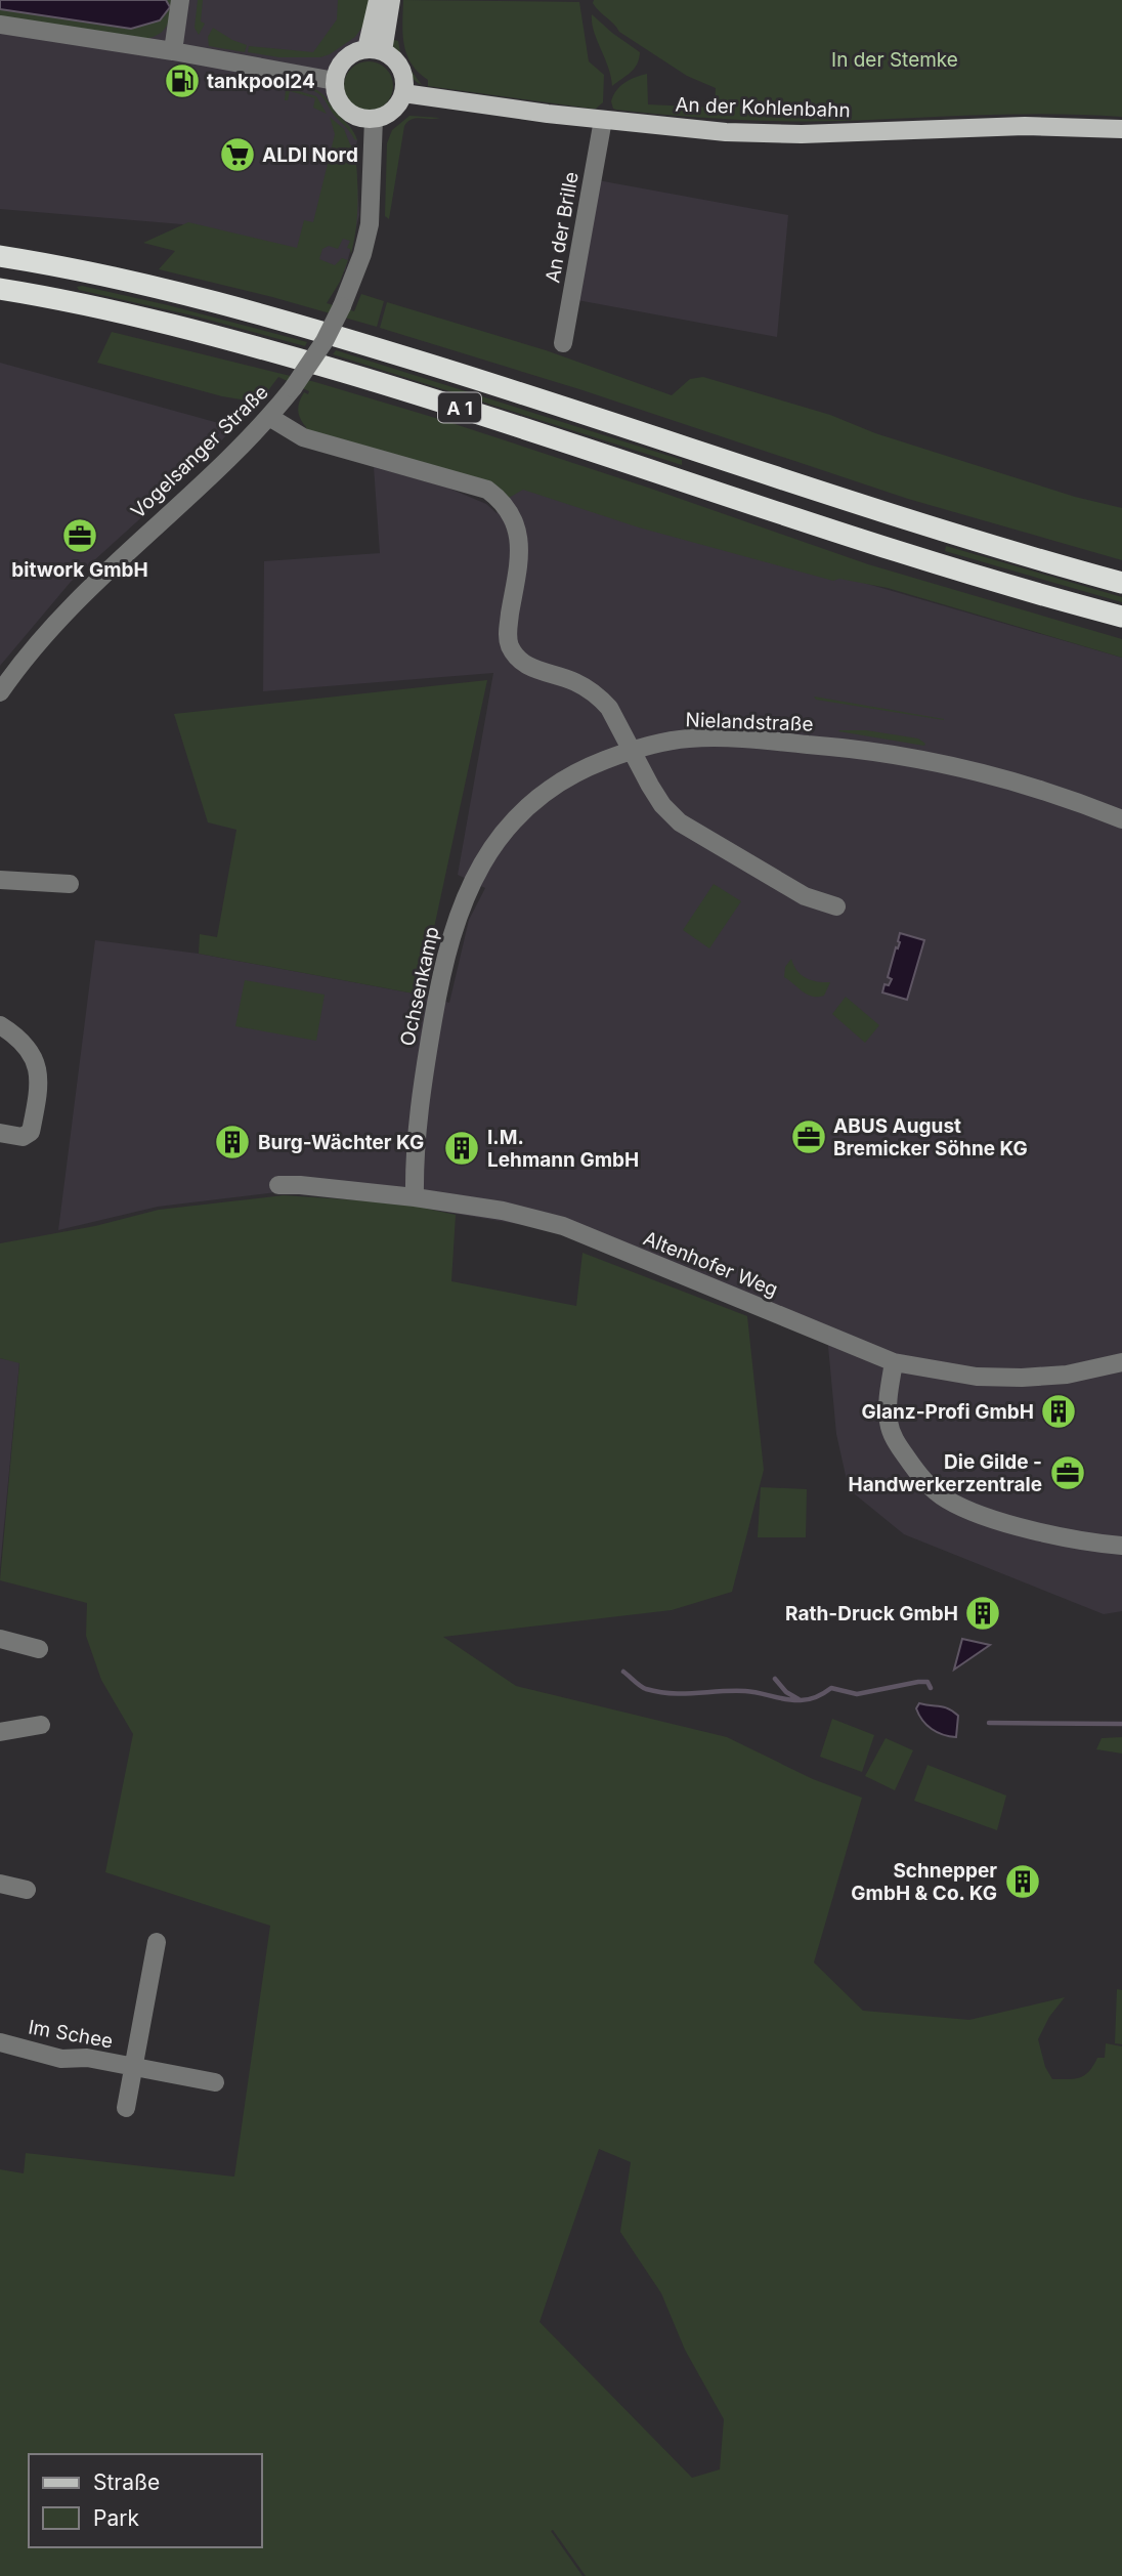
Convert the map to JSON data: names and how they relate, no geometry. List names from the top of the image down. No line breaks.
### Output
{"streets":{"highway":["A 1"],"main road":["An der Kohlenbahn"],"street":["An der Brille","Vogelsanger Straße","Nielandstraße","Ochsenkamp","Altenhofer Weg","Im Schee"]},"crossings":[["An der Kohlenbahn","An der Brille"],["An der Kohlenbahn","Vogelsanger Straße"],["Nielandstraße","Ochsenkamp"],["Ochsenkamp","Altenhofer Weg"]],"parks":["In der Stemke"],"places":{"fuel station":["tankpool24"],"supermarket":["ALDI Nord"],"office":["bitwork GmbH","ABUS August Bremicker Söhne KG","Die Gilde - Handwerkerzentrale"],"building":["Burg-Wächter KG","I.M. Lehmann GmbH","Glanz-Profi GmbH","Rath-Druck GmbH","Schnepper GmbH & Co. KG"]},"legend":["Straße","Park"]}
